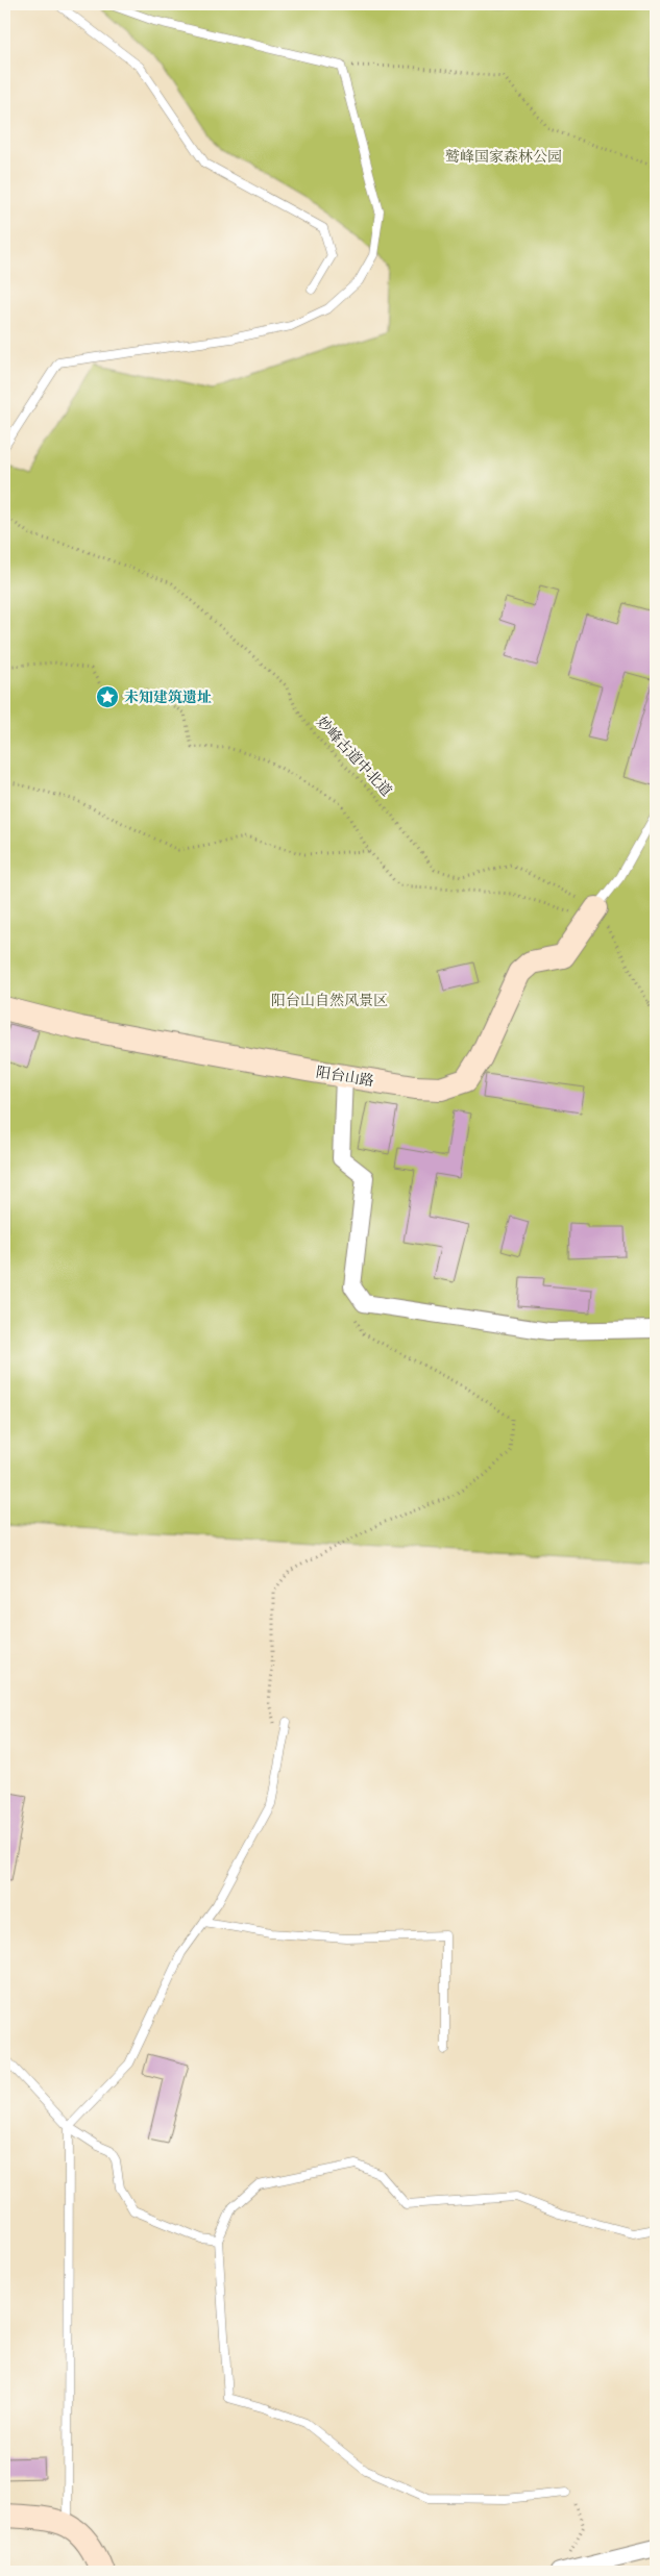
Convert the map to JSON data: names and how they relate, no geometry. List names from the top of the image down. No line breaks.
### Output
{"streets":{"street":["阳台山路"],"path":["妙峰古道中北道"]},"crossings":[["妙峰古道中北道","阳台山路"]],"parks":["鹫峰国家森林公园","阳台山自然风景区"],"places":{"place":["未知建筑遗址"]}}
